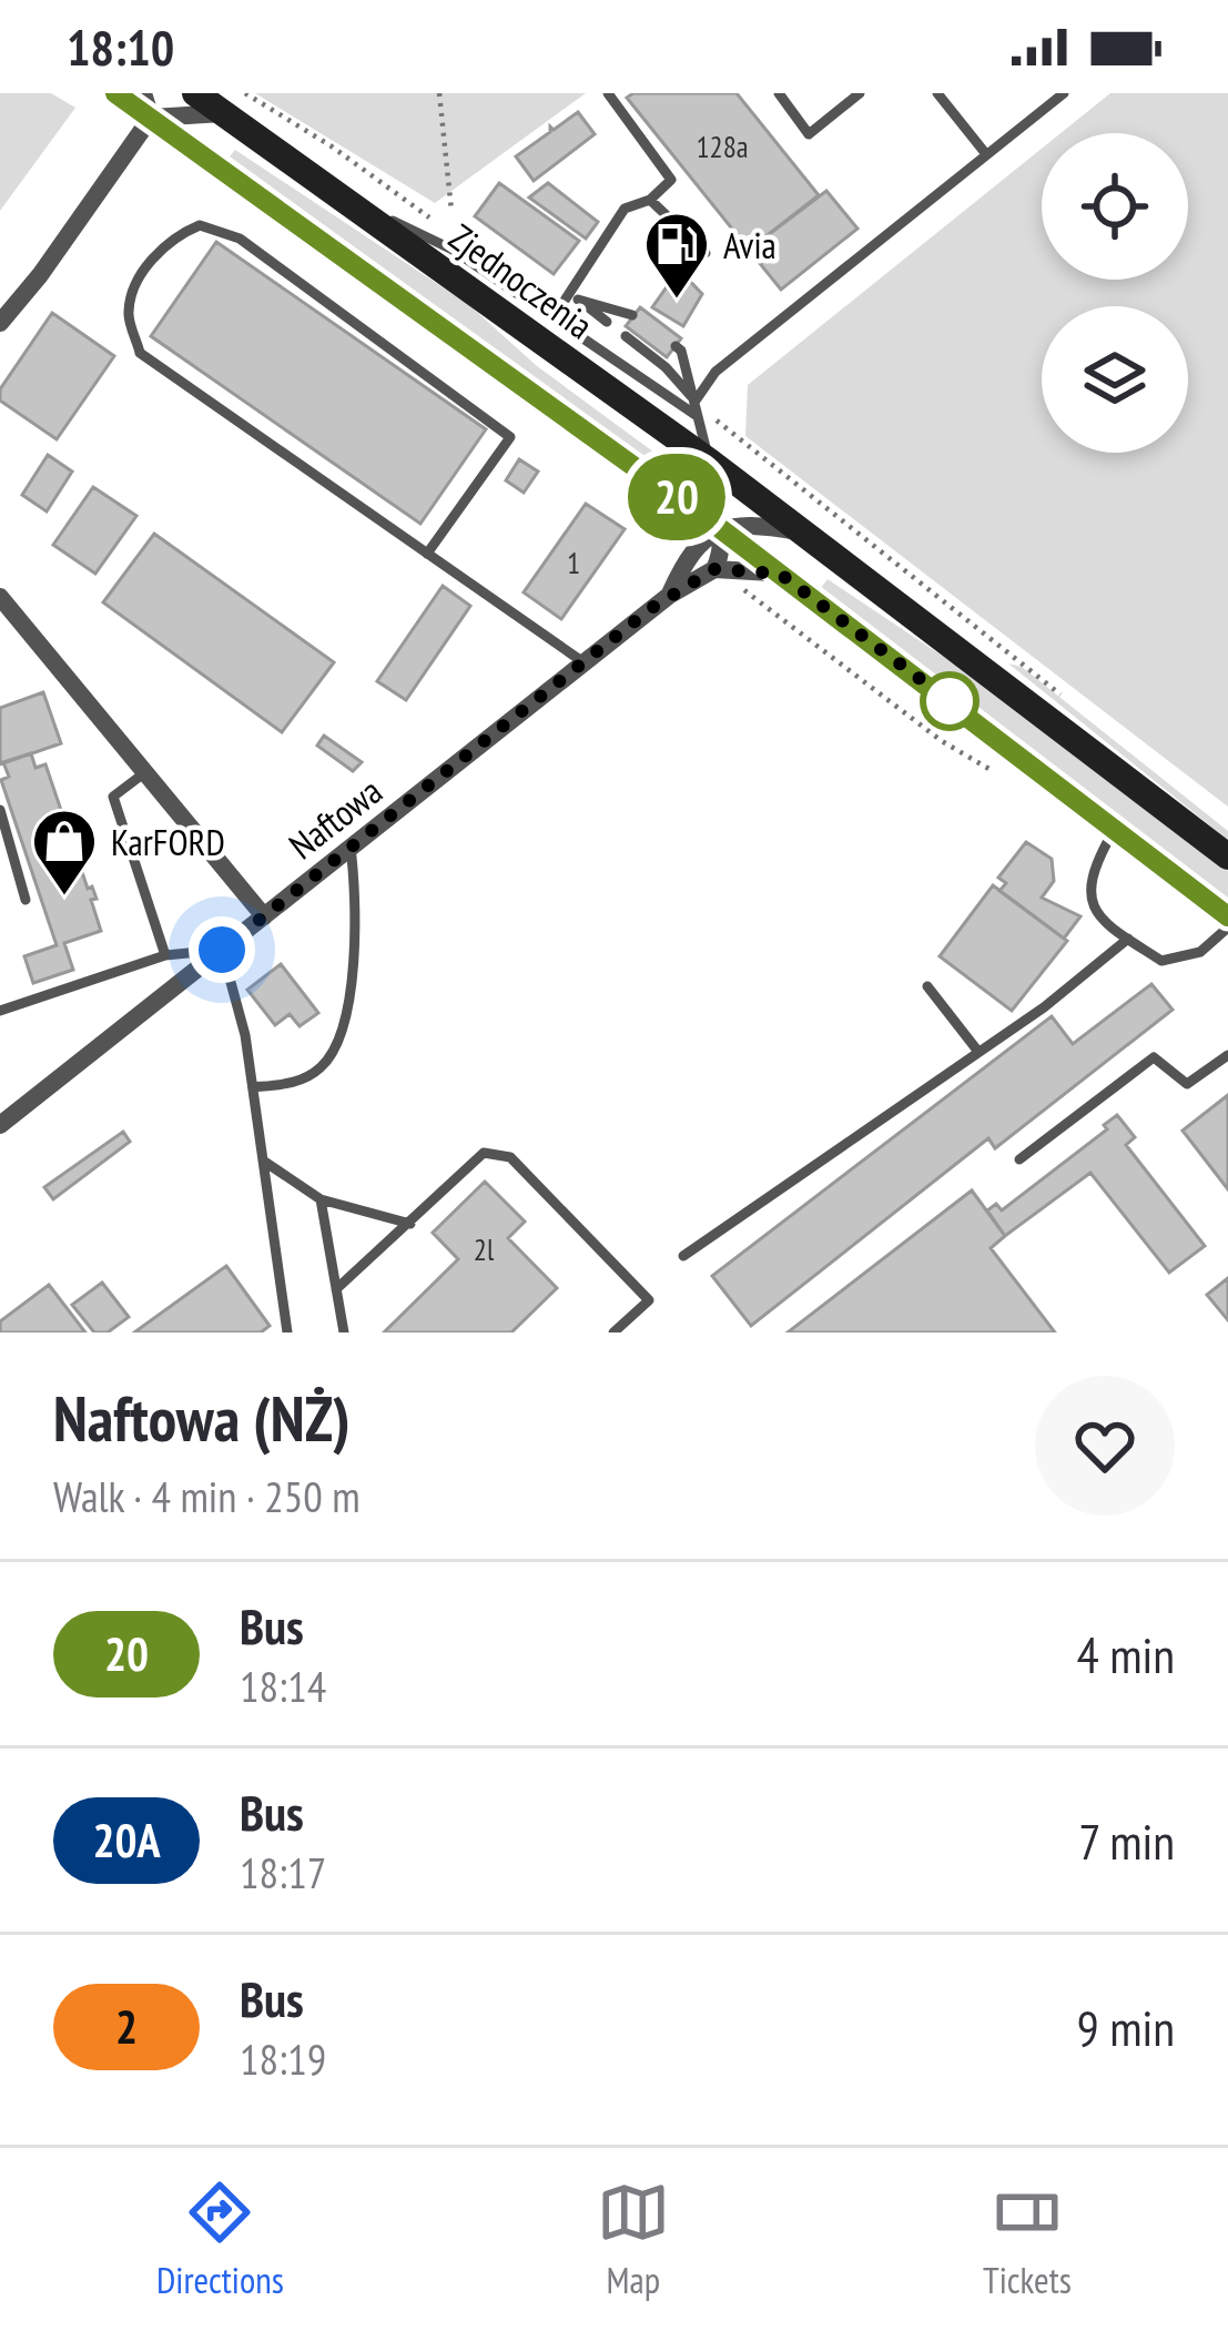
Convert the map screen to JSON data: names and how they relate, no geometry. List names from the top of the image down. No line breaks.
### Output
{"streets":{"main road":["Zjednoczenia"],"street":["Naftowa"]},"places":{"fuel station":["Avia"],"shop":["KarFORD"]},"lines":["bus line 20"],"house_numbers":["128a","1","2l"],"page":{"status":"18:10","on_map":"20","heading":["Naftowa (NŻ)","Walk · 4 min · 250 m"],"list":[{"mark":"20","name":"Bus","note":"18:14","value":"4 min"},{"mark":"20A","name":"Bus","note":"18:17","value":"7 min"},{"mark":"2","name":"Bus","note":"18:19","value":"9 min"}],"tabs":["Directions","Map","Tickets"]}}
